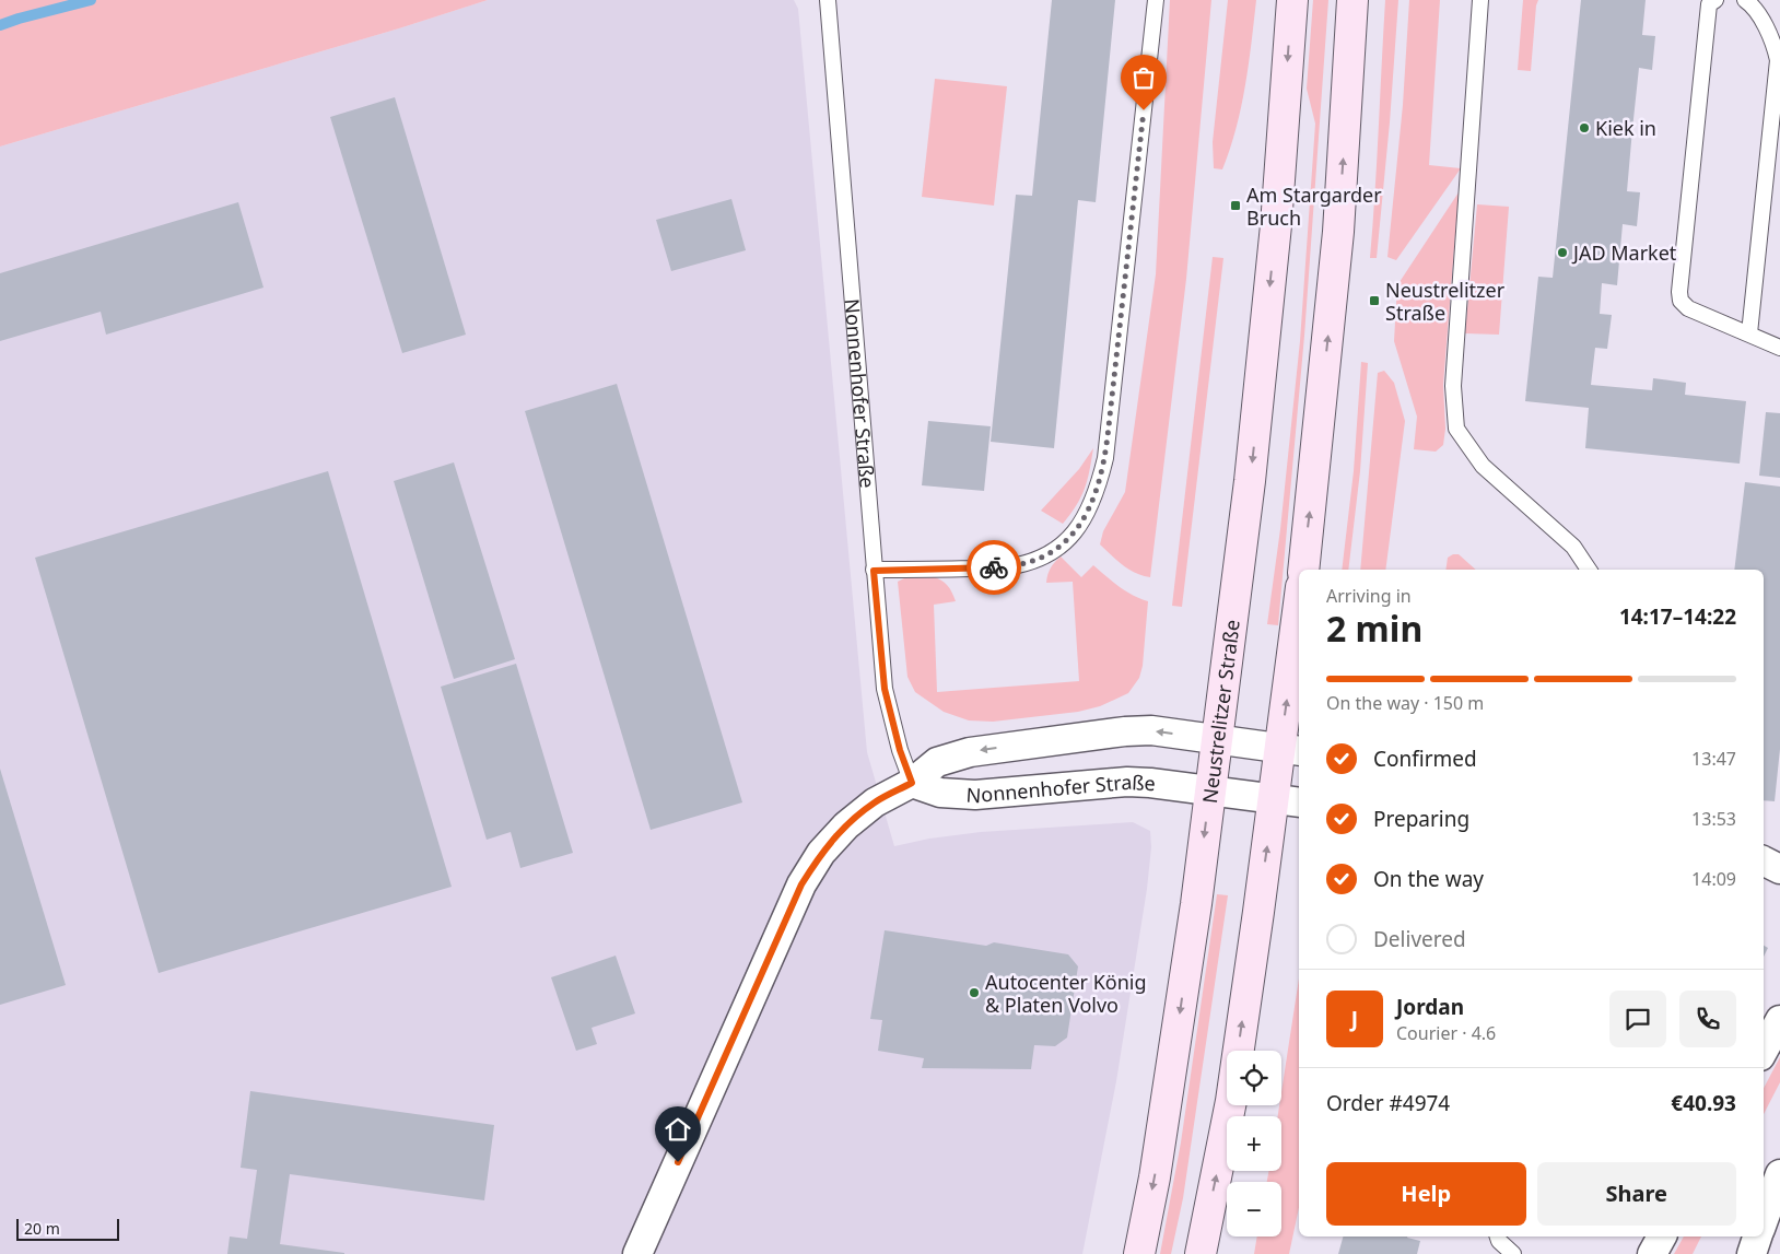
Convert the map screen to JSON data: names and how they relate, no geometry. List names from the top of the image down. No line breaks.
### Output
{"streets":{"main road":["Neustrelitzer Straße"],"street":["Nonnenhofer Straße"]},"crossings":[["Nonnenhofer Straße","Neustrelitzer Straße"]],"places":{"other":["Kiek in","JAD Market","Autocenter König & Platen Volvo"],"transit":["Am Stargarder Bruch","Neustrelitzer Straße"]},"scale_bar":"20 m","page":{"heading":["2 min","Arriving in","14:17–14:22"],"panel":["Jordan","Courier · 4.6","Order #4974","€40.93"],"bar":"On the way · 150 m","list":[["Confirmed","13:47"],["Preparing","13:53"],["On the way","14:09"],"Delivered"],"round":"J","map_buttons":["+","−"],"buttons":["Help","Share"],"scale":"20 m"}}
